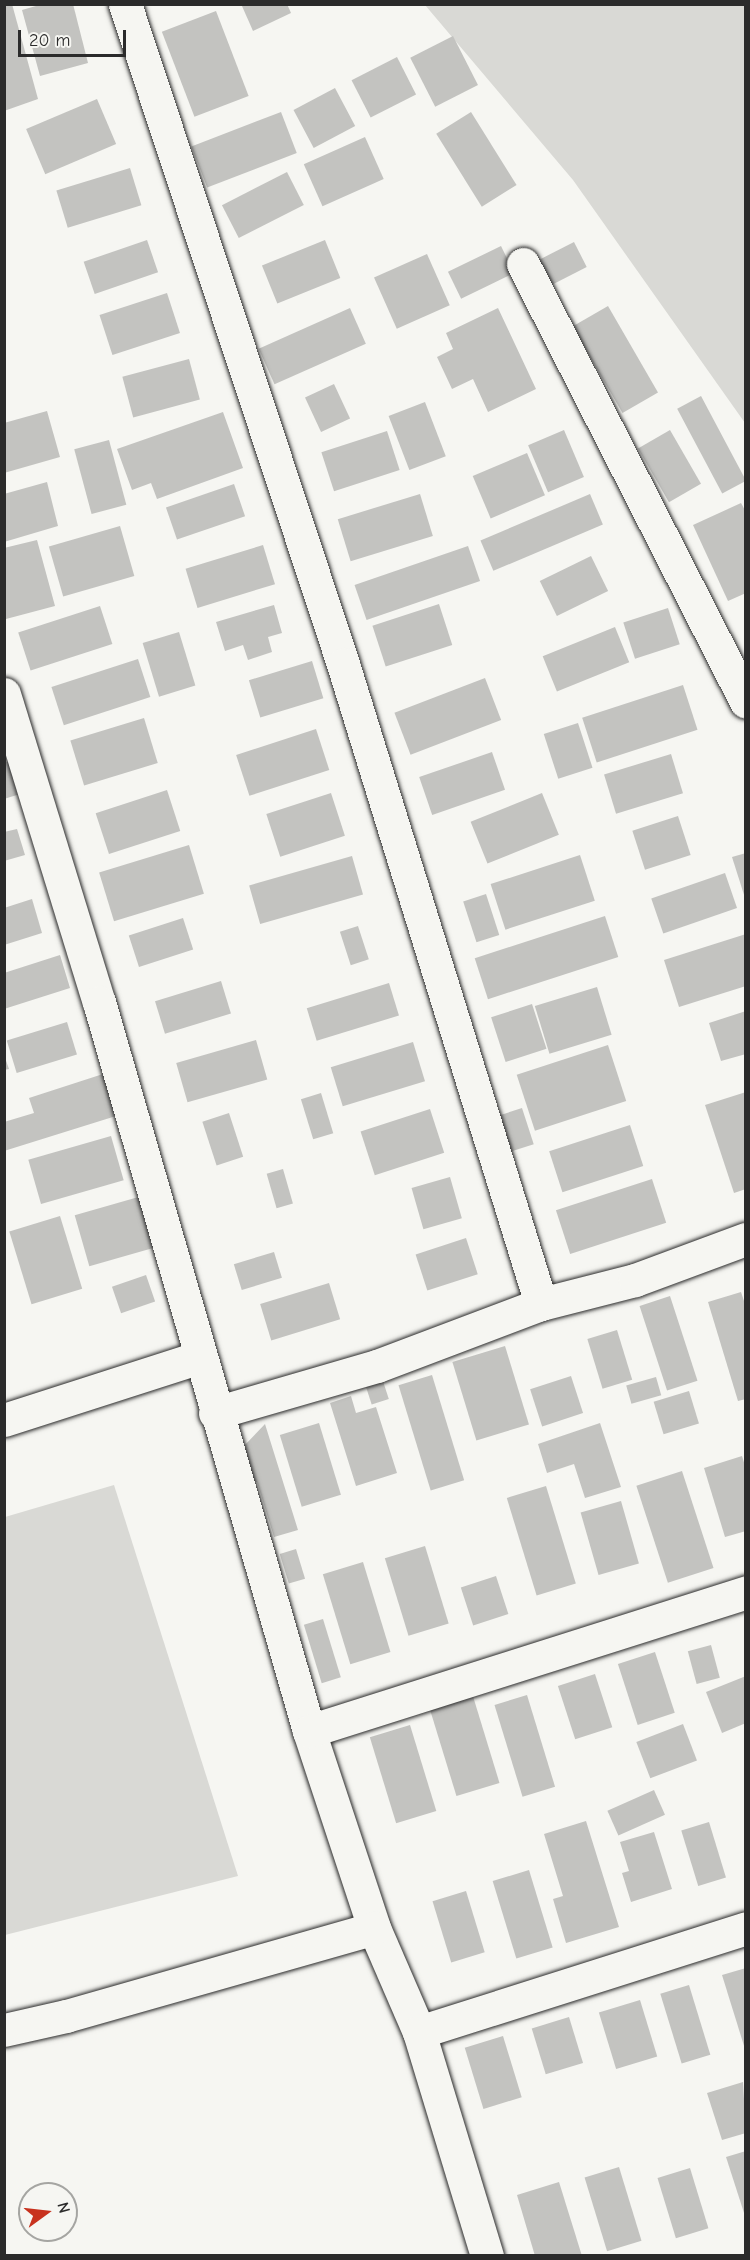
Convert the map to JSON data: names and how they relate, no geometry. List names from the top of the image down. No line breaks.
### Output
{"scale_bar":"20 m","north":"right"}
